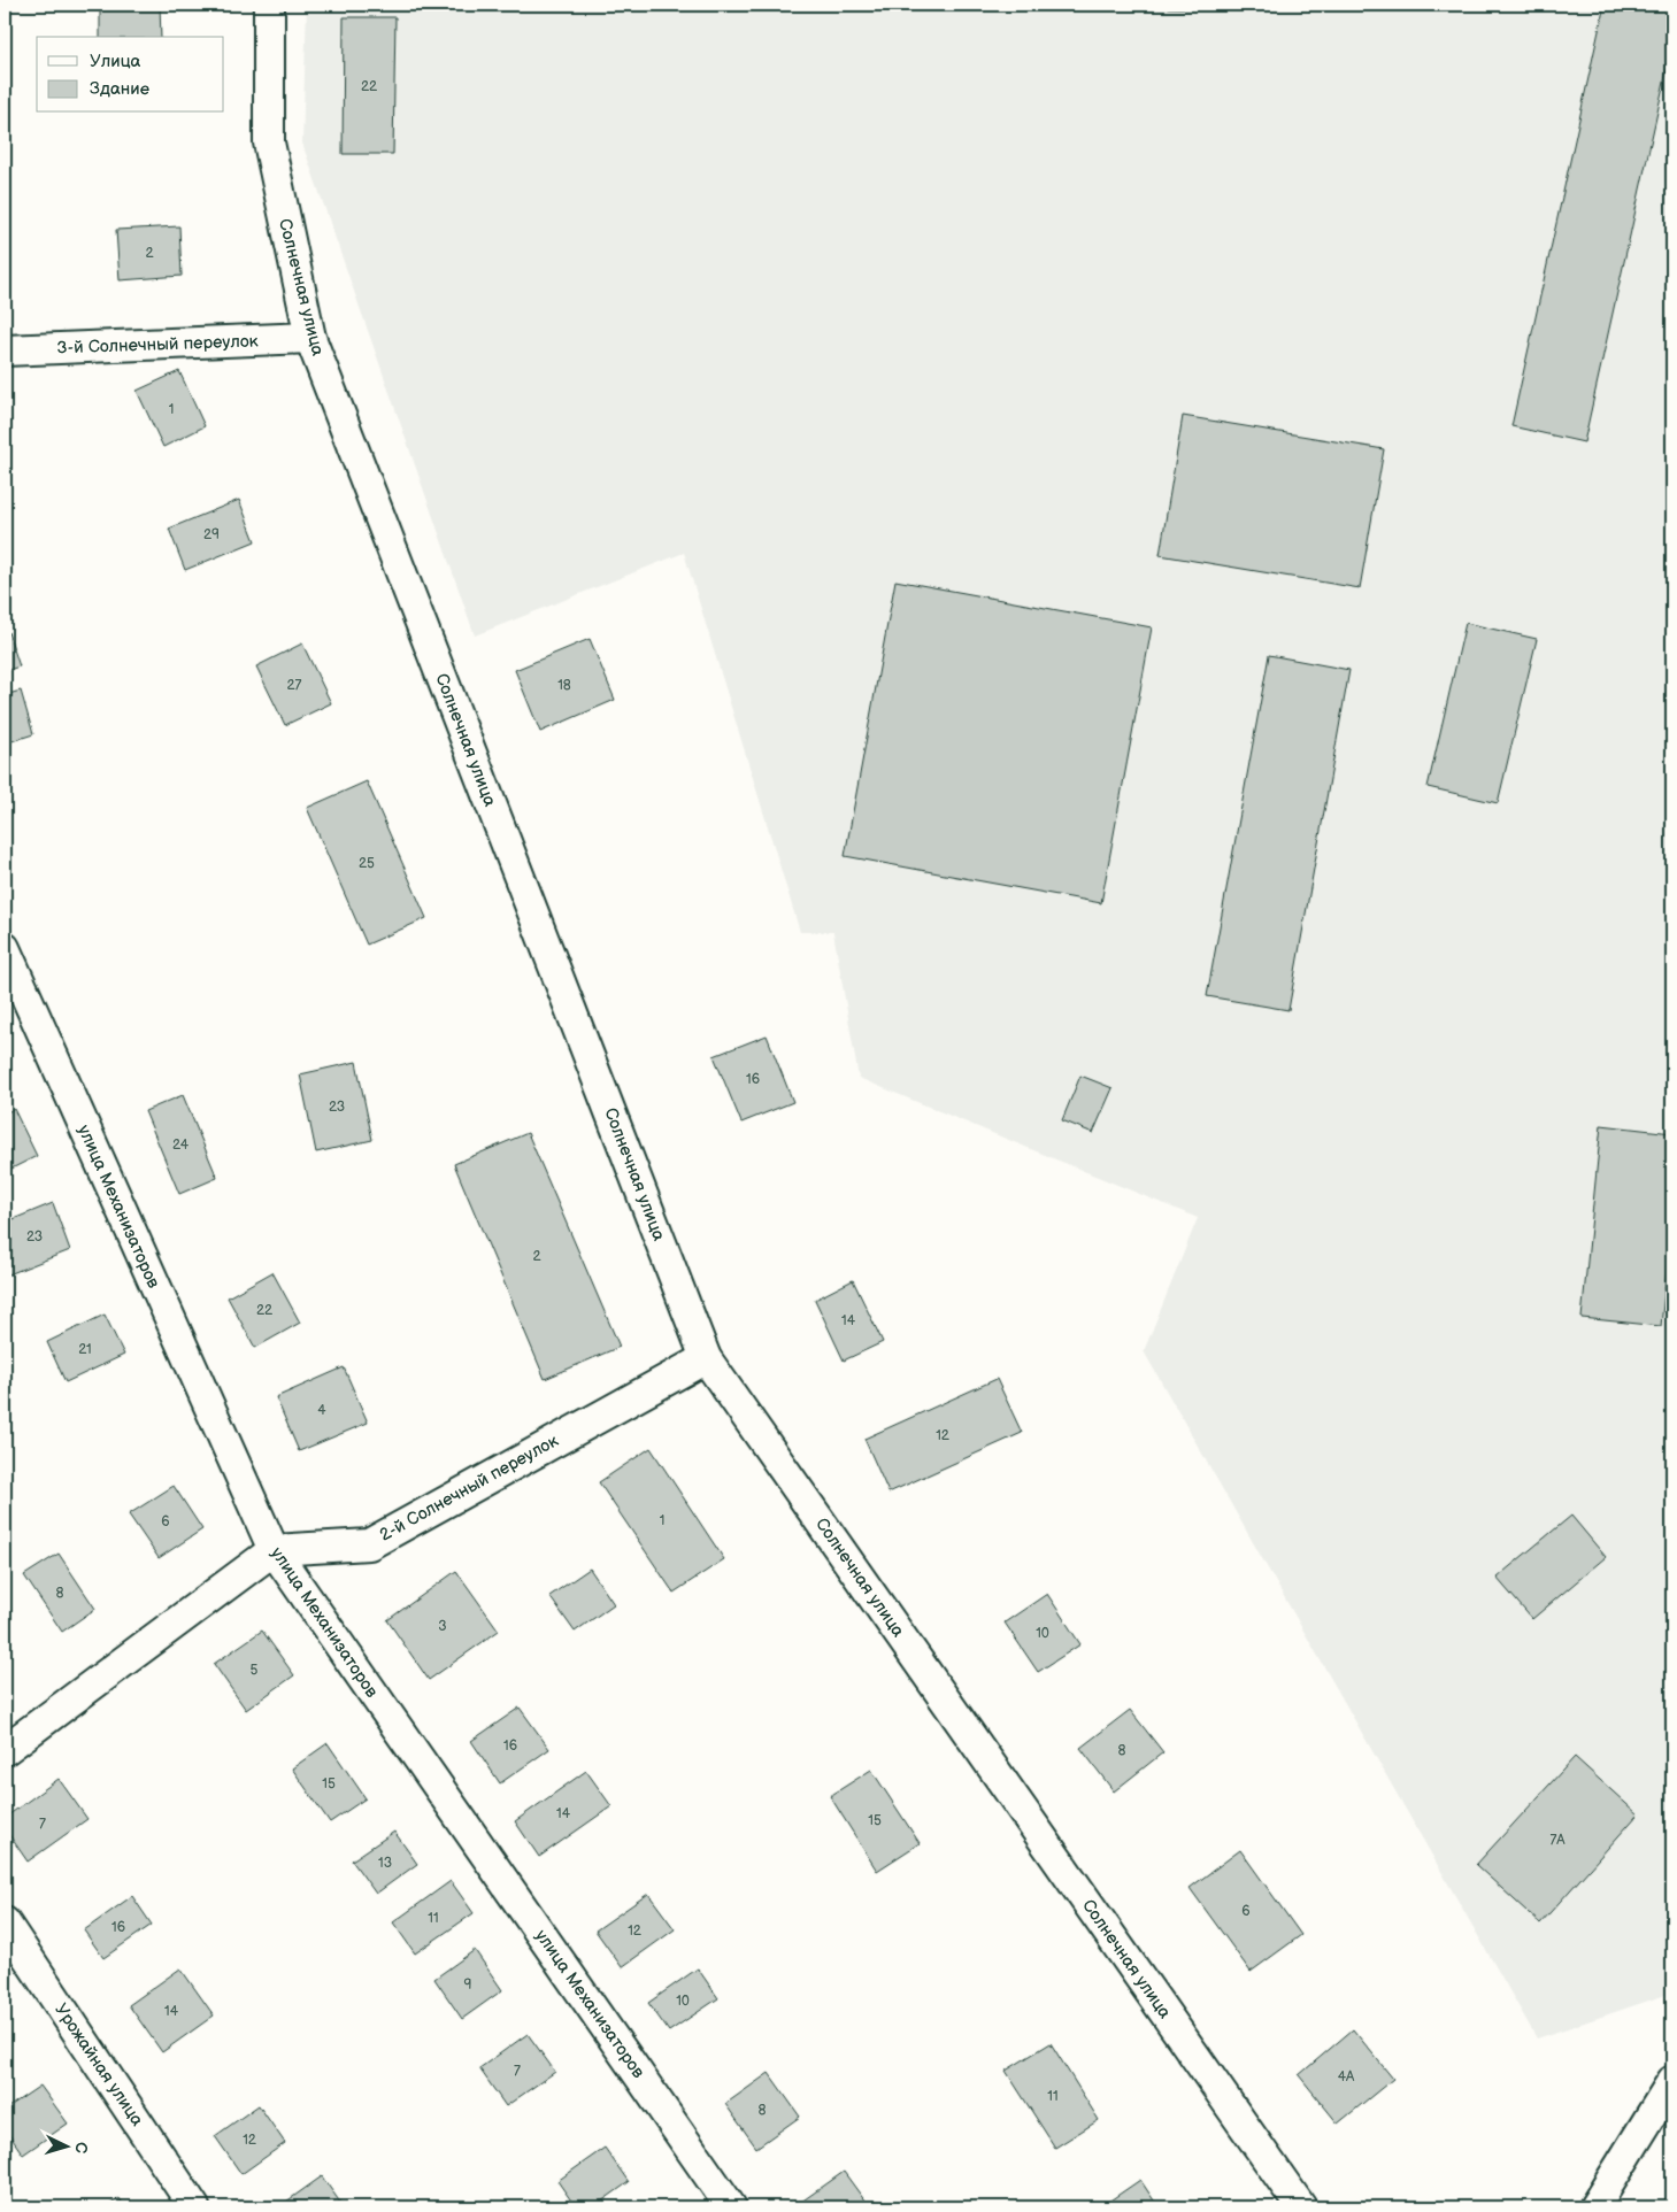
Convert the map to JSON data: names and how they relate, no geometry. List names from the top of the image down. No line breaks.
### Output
{"streets":{"street":["Солнечная улица","3-й Солнечный переулок","улица Механизаторов","2-й Солнечный переулок","Урожайная улица"]},"crossings":[["Солнечная улица","3-й Солнечный переулок"],["Солнечная улица","2-й Солнечный переулок"],["улица Механизаторов","2-й Солнечный переулок"]],"house_numbers":["22","2","1","29","27","18","25","16","23","24","23","2","22","14","21","4","12","1","6","8","3","10","5","16","8","15","14","15","7","7А","13","6","11","16","12","9","10","14","7","4А","11","8","12"],"legend":["Улица","Здание"],"north":"right"}
